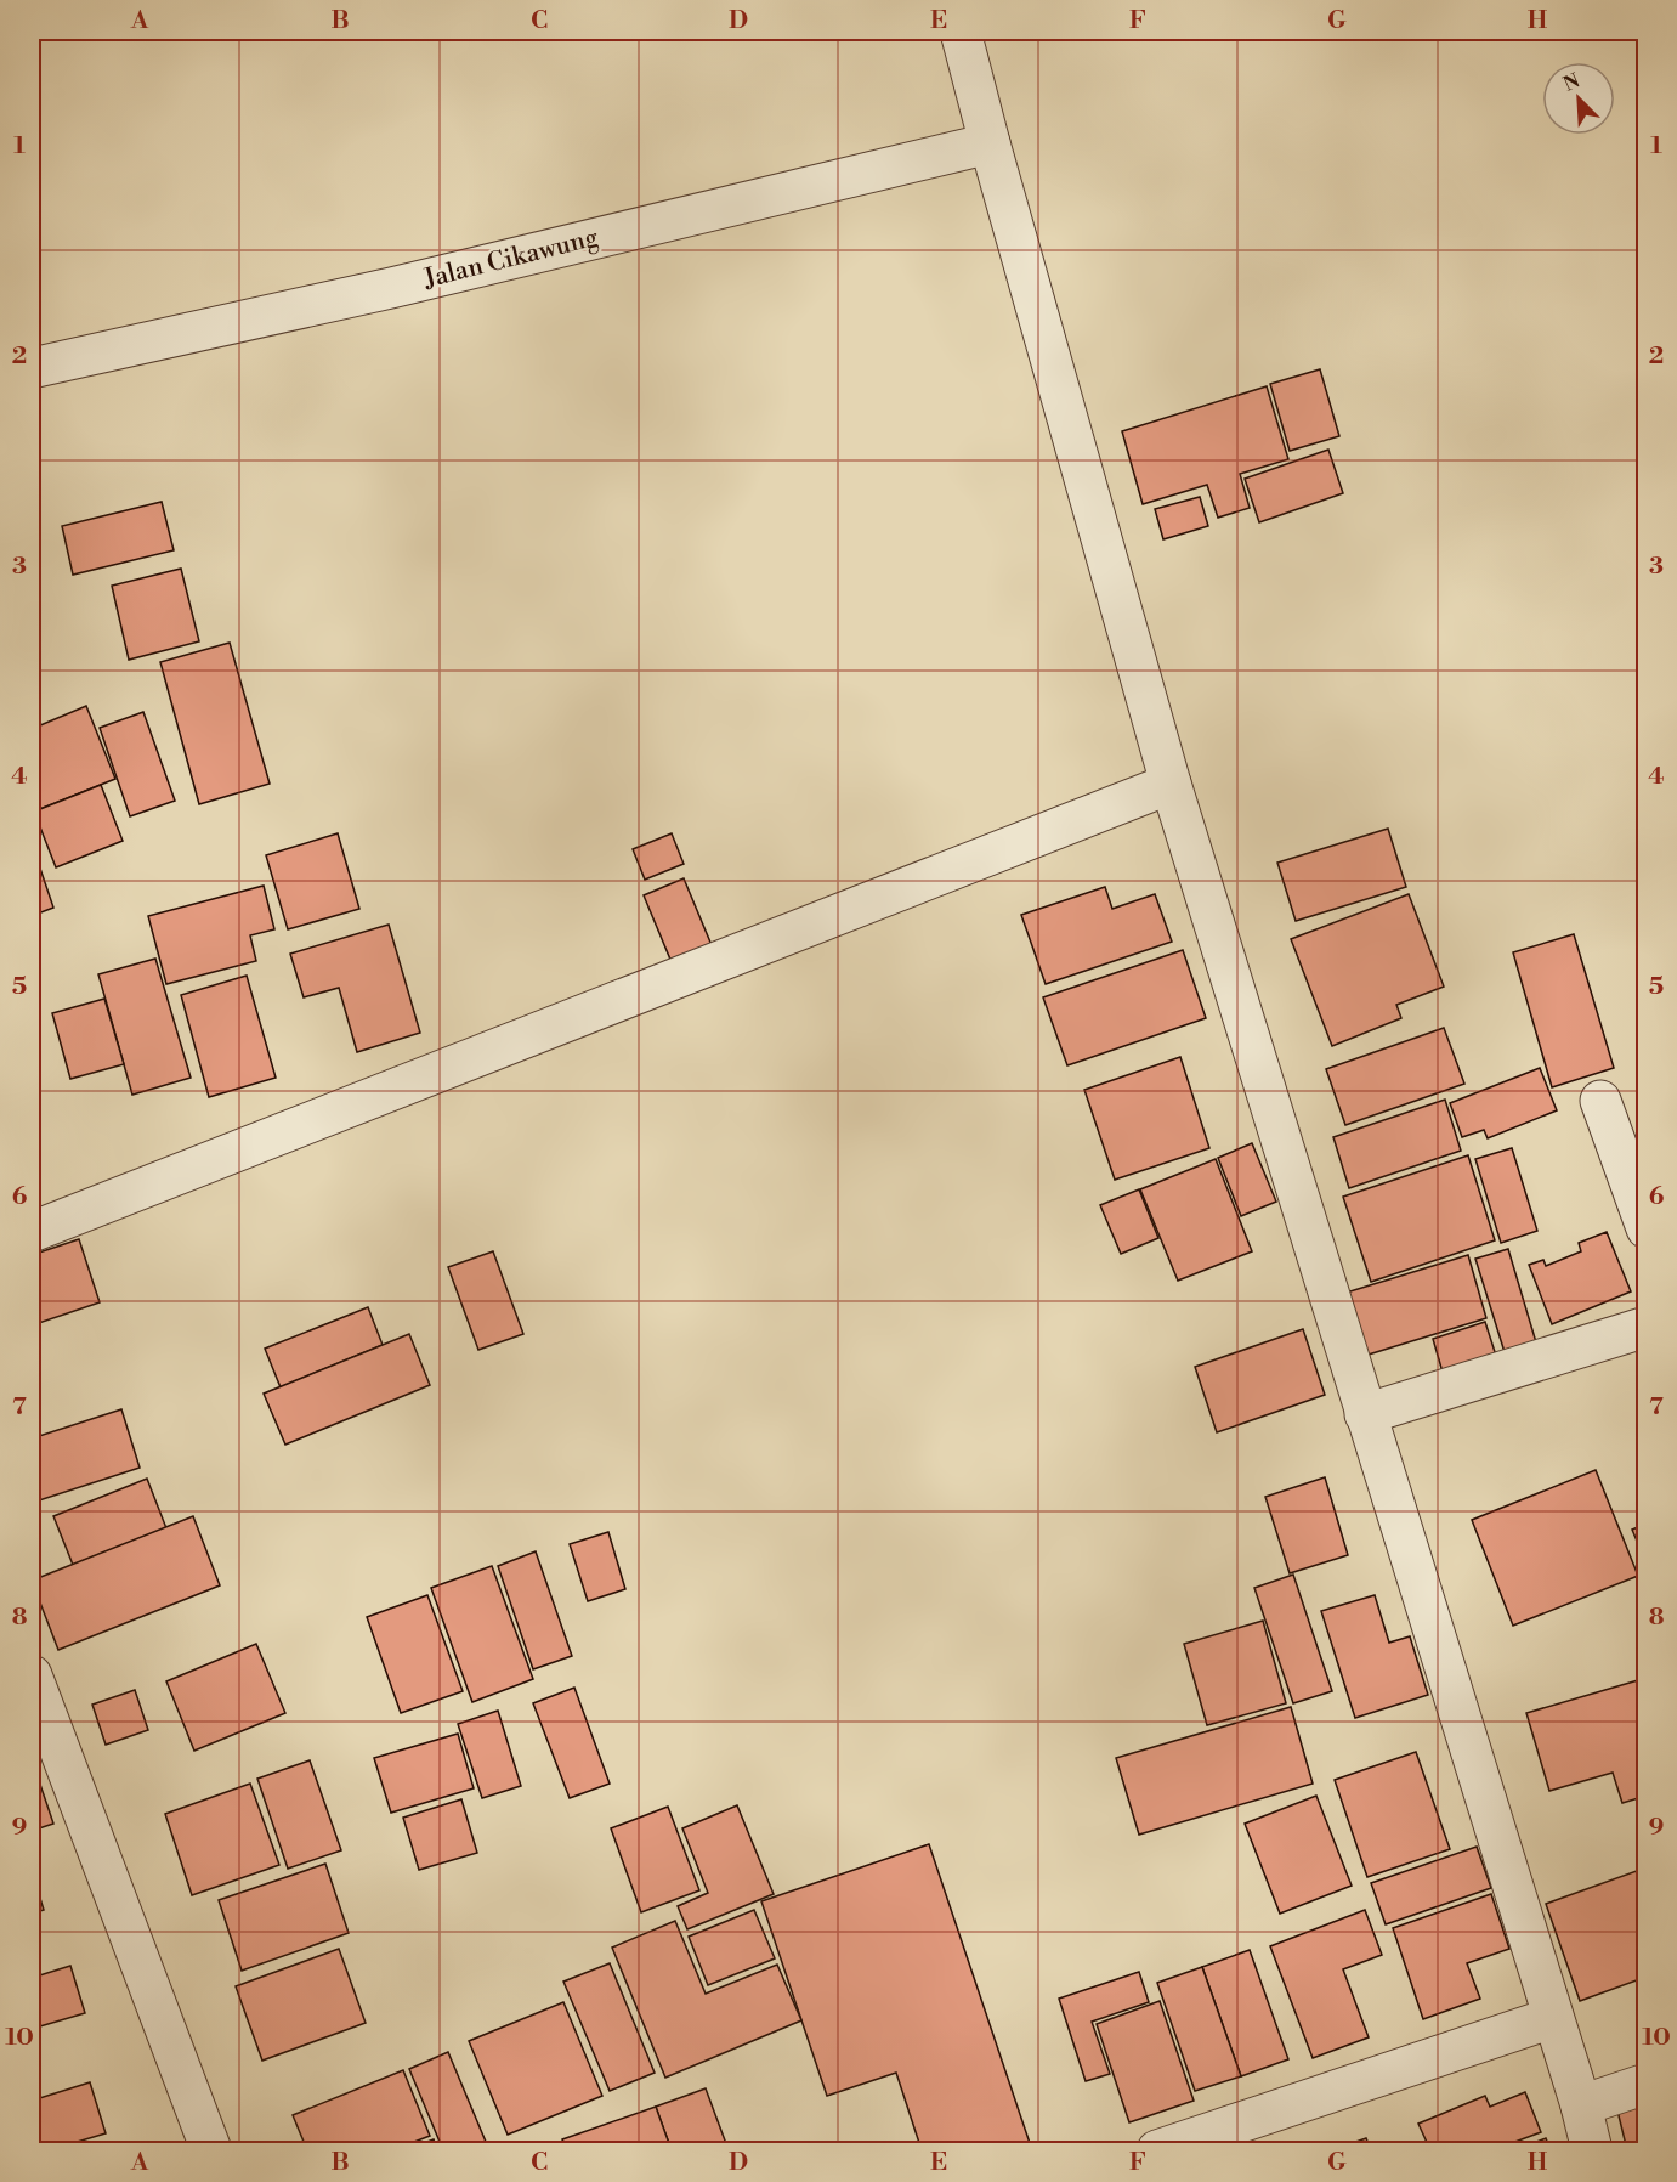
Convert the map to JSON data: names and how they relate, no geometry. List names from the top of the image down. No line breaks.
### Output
{"streets":{"street":["Jalan Cikawung"]},"north":"top left","grid":{"columns":["A","B","C","D","E","F","G","H"],"rows":["1","2","3","4","5","6","7","8","9","10"]}}
